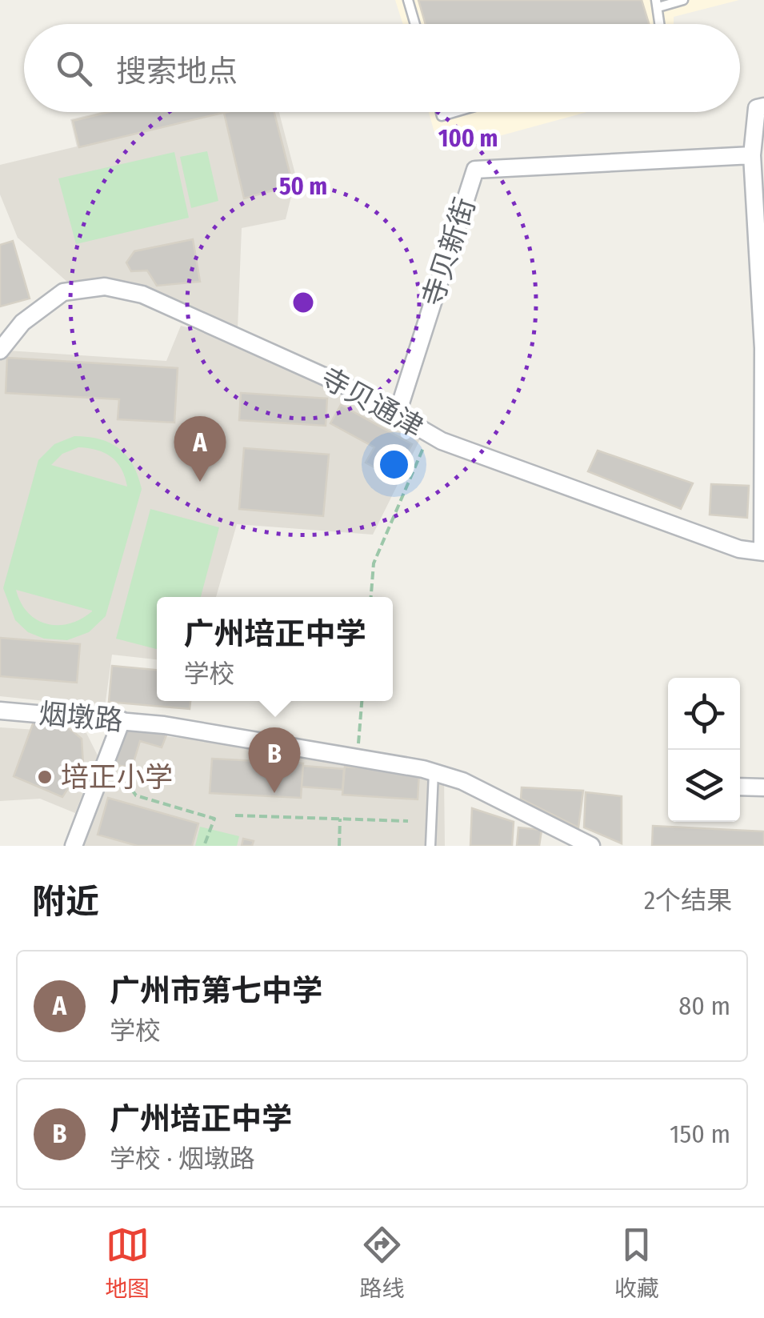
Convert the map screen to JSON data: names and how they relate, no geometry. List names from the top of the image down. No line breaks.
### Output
{"streets":{"street":["寺贝新街","寺贝通津","烟墩路"]},"crossings":[["寺贝新街","寺贝通津"]],"places":["培正小学"],"page":{"search":"搜索地点","pins":["A","B"],"popup":["广州培正中学","学校"],"heading":["附近","2个结果"],"list":[{"mark":"A","name":"广州市第七中学","note":"学校","value":"80 m"},{"mark":"B","name":"广州培正中学","note":"学校 · 烟墩路","value":"150 m"}],"nav":["地图","路线","收藏"]},"rings":["100 m","50 m"]}
